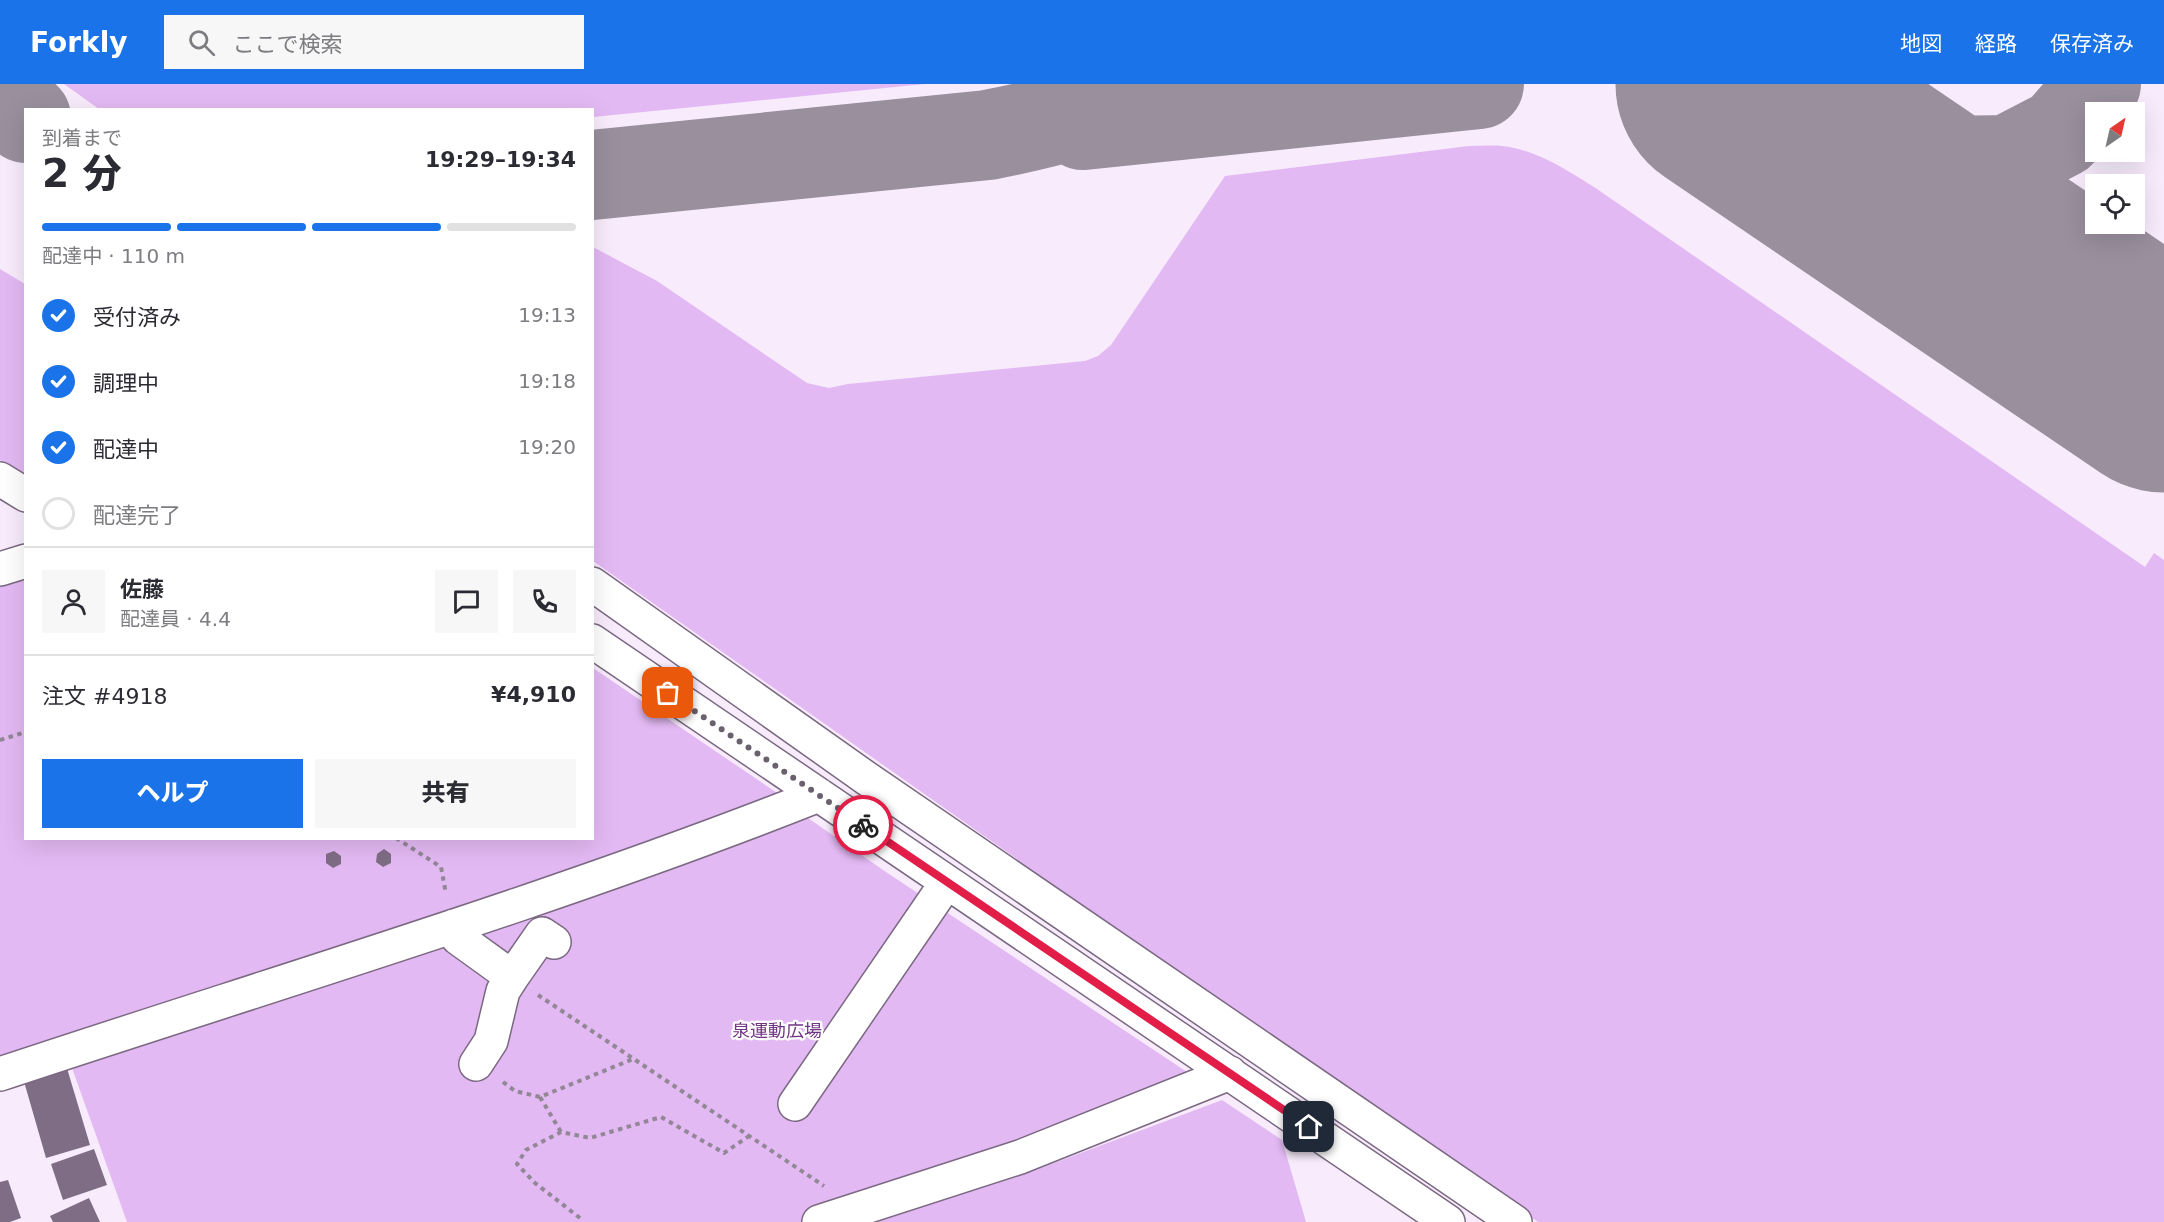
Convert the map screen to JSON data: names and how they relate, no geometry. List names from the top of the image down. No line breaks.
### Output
{"parks":["泉運動広場"],"north":"top right","page":{"header":"Forkly","search":"ここで検索","nav":["地図","経路","保存済み"],"heading":["2 分","到着まで","19:29–19:34"],"panel":["佐藤","配達員 · 4.4","注文 #4918","¥4,910"],"bar":"配達中 · 110 m","list":[["受付済み","19:13"],["調理中","19:18"],["配達中","19:20"],"配達完了"],"buttons":["ヘルプ","共有"]}}
